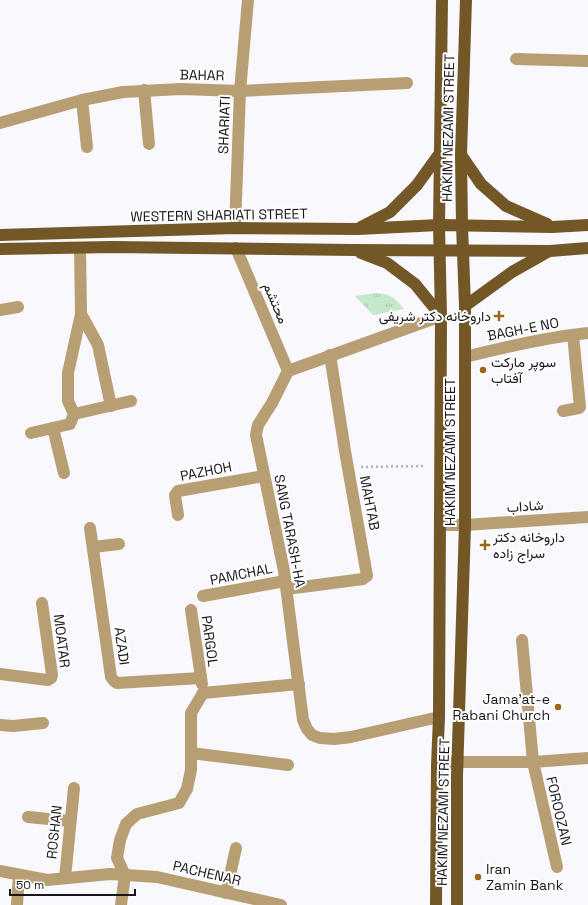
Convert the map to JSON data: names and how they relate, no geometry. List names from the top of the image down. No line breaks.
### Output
{"streets":{"main road":["HAKIM NEZAMI STREET","WESTERN SHARIATI STREET"],"street":["BAHAR","SHARIATI","محتشم","BAGH-E NO","PAZHOH","MAHTAB","شاداب","SANG TARASH-HA","PAMCHAL","MOATAR","PARGOL","AZADI","FOROOZAN","ROSHAN","PACHENAR"]},"crossings":[["BAHAR","SHARIATI"],["SHARIATI","WESTERN SHARIATI STREET"],["HAKIM NEZAMI STREET","WESTERN SHARIATI STREET"],["HAKIM NEZAMI STREET","BAGH-E NO"],["HAKIM NEZAMI STREET","شاداب"],["HAKIM NEZAMI STREET","SANG TARASH-HA"],["محتشم","SANG TARASH-HA"],["PAZHOH","SANG TARASH-HA"],["MAHTAB","SANG TARASH-HA"],["MAHTAB","PAMCHAL"],["SANG TARASH-HA","PAMCHAL"],["PARGOL","AZADI"],["ROSHAN","PACHENAR"]],"places":{"health":["داروخانه دکتر شریفی","داروخانه دکتر سراج زاده"],"other":["سوپر مارکت آفتاب","Jama'at-e Rabani Church","Iran Zamin Bank"]},"scale_bar":"50 m"}
